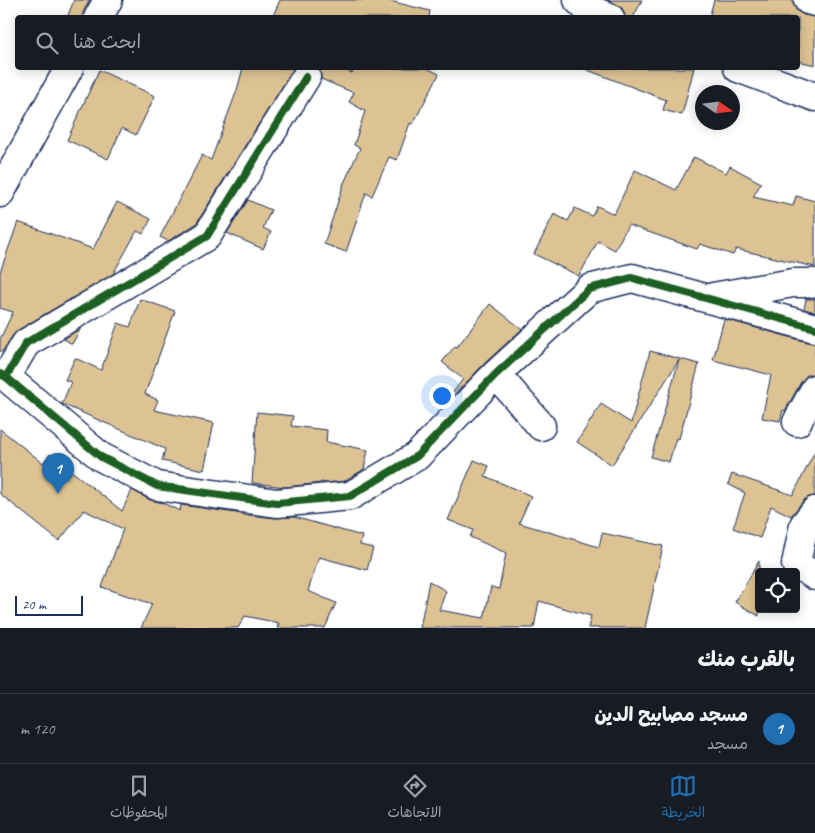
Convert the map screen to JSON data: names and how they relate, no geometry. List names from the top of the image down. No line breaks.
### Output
{"scale_bar":"20 m","north":"right","page":{"search":"ابحث هنا","pins":"1","scale":"20 m","heading":"بالقرب منك","list":[{"mark":"1","name":"مسجد مصابيح الدين","note":"مسجد","value":"120 m"}],"nav":["الخريطة","الاتجاهات","المحفوظات"]}}
